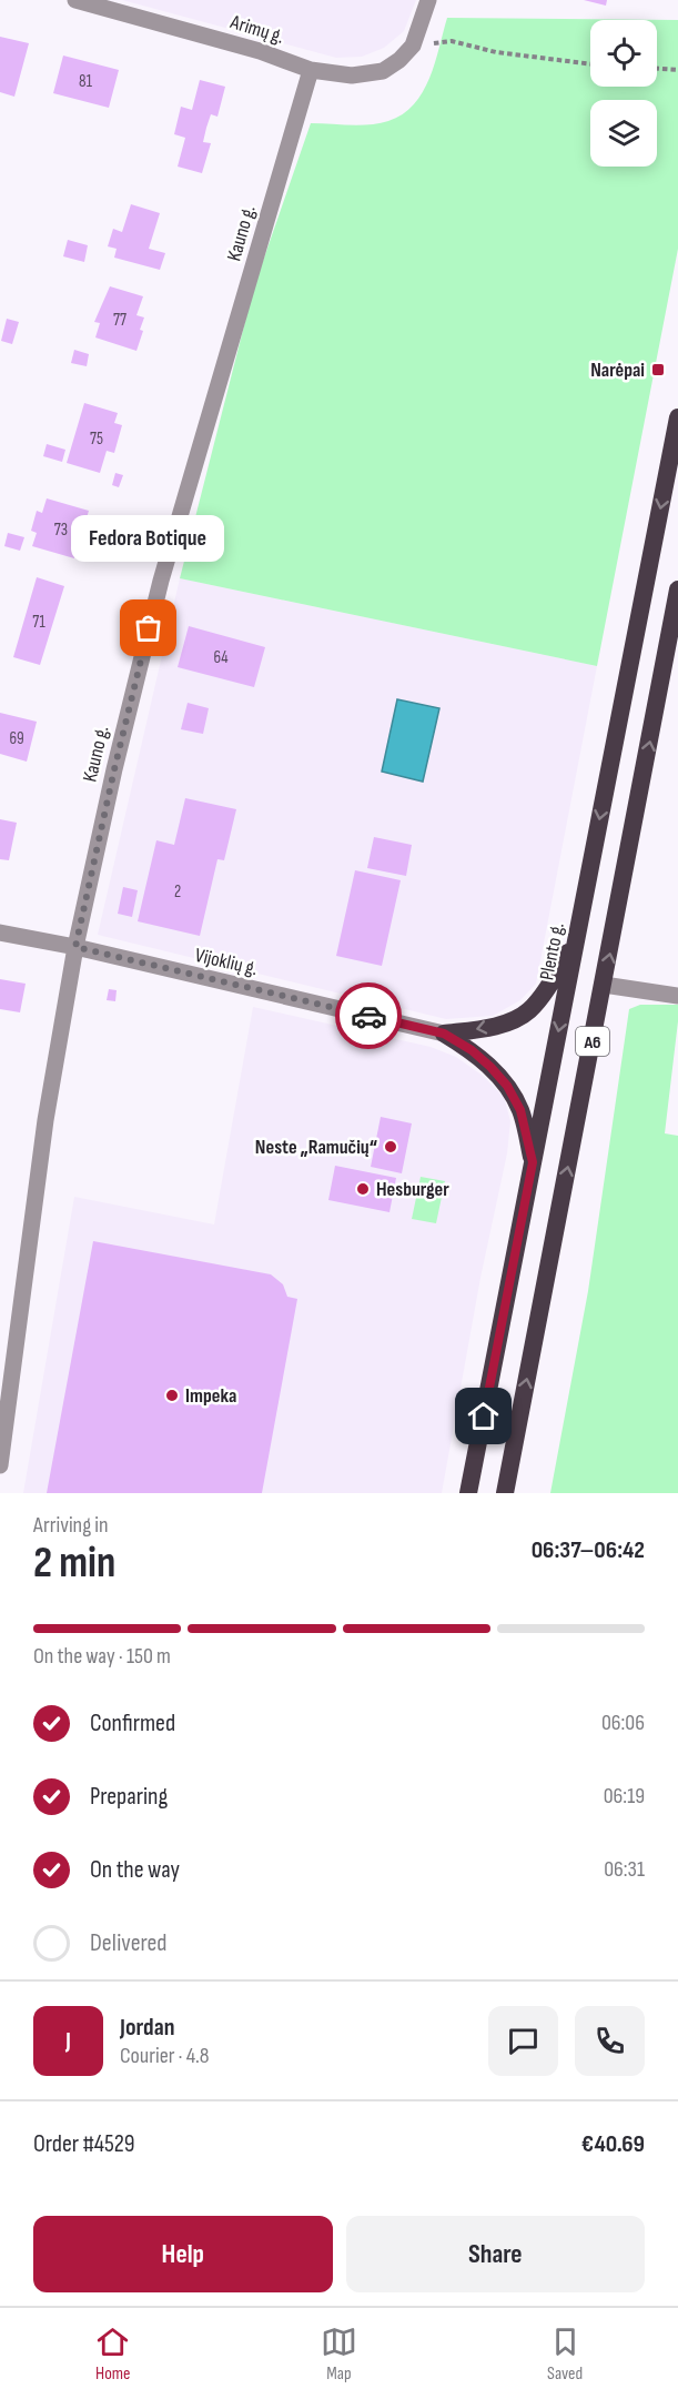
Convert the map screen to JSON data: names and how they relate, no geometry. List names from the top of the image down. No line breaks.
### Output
{"streets":{"highway":["Plento g.","A6"],"street":["Arimų g.","Kauno g.","Vijoklių g."]},"crossings":[["Arimų g.","Kauno g."],["Kauno g.","Vijoklių g."]],"places":{"transit":["Narėpai"],"other":["Fedora Botique","Neste „Ramučių“","Hesburger","Impeka"]},"house_numbers":["81","77","75","73","71","64","69","2"],"page":{"bubble":"Fedora Botique","heading":["2 min","Arriving in","06:37–06:42"],"panel":["Jordan","Courier · 4.8","Order #4529","€40.69"],"bar":"On the way · 150 m","list":[["Confirmed","06:06"],["Preparing","06:19"],["On the way","06:31"],"Delivered"],"round":"J","buttons":["Help","Share"],"tabs":["Home","Map","Saved"]}}
